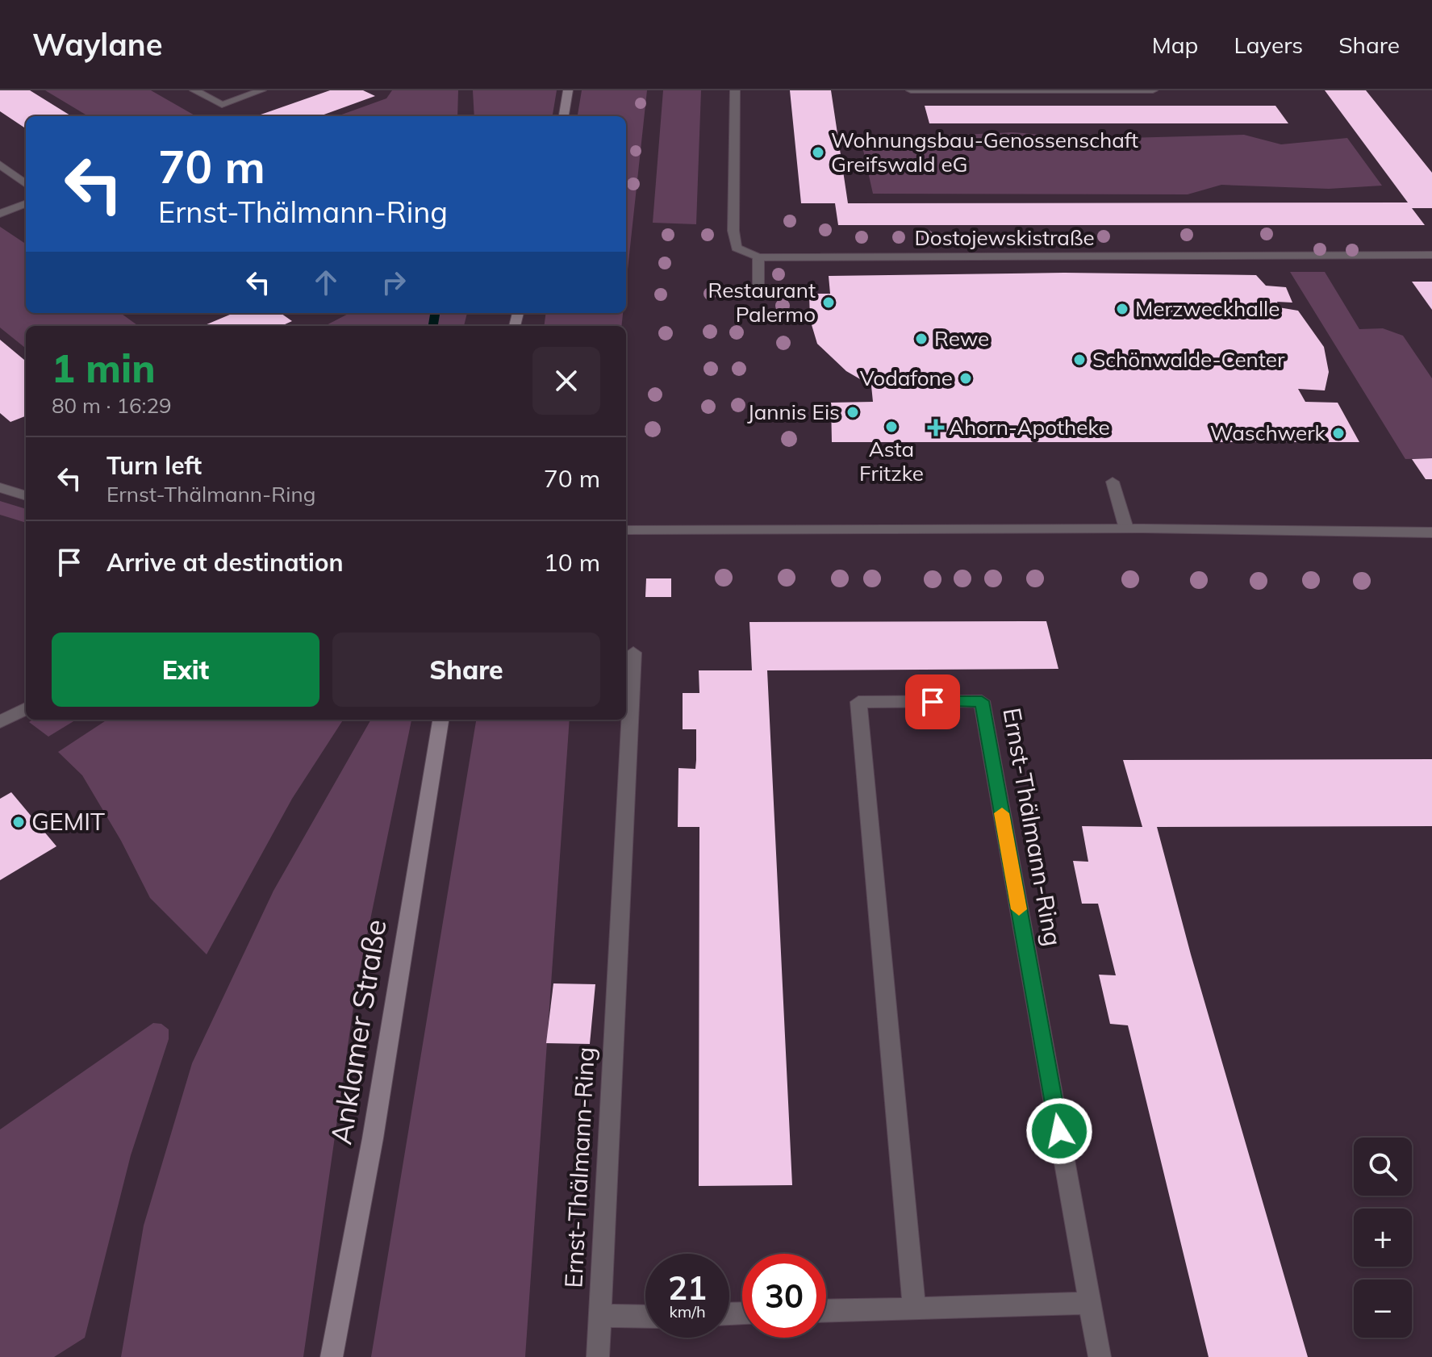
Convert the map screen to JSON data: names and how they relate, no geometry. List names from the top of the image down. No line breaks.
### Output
{"streets":{"main road":["Anklamer Straße"],"street":["Dostojewskistraße","Ernst-Thälmann-Ring"]},"places":{"other":["Wohnungsbau-Genossenschaft Greifswald eG","Restaurant Palermo","Merzweckhalle","Rewe","Schönwalde-Center","Vodafone","Jannis Eis","Asta Fritzke","Waschwerk","GEMIT"],"health":["Ahorn-Apotheke"]},"page":{"header":"Waylane","nav":["Map","Layers","Share"],"turn":["70 m","Ernst-Thälmann-Ring"],"heading":["1 min","80 m · 16:29"],"list":[{"name":"Turn left","note":"Ernst-Thälmann-Ring","value":"70 m"},{"name":"Arrive at destination","value":"10 m"}],"buttons":["Exit","Share"],"map_buttons":["+","−"],"speed":"21 km/h","limit":"30"}}
